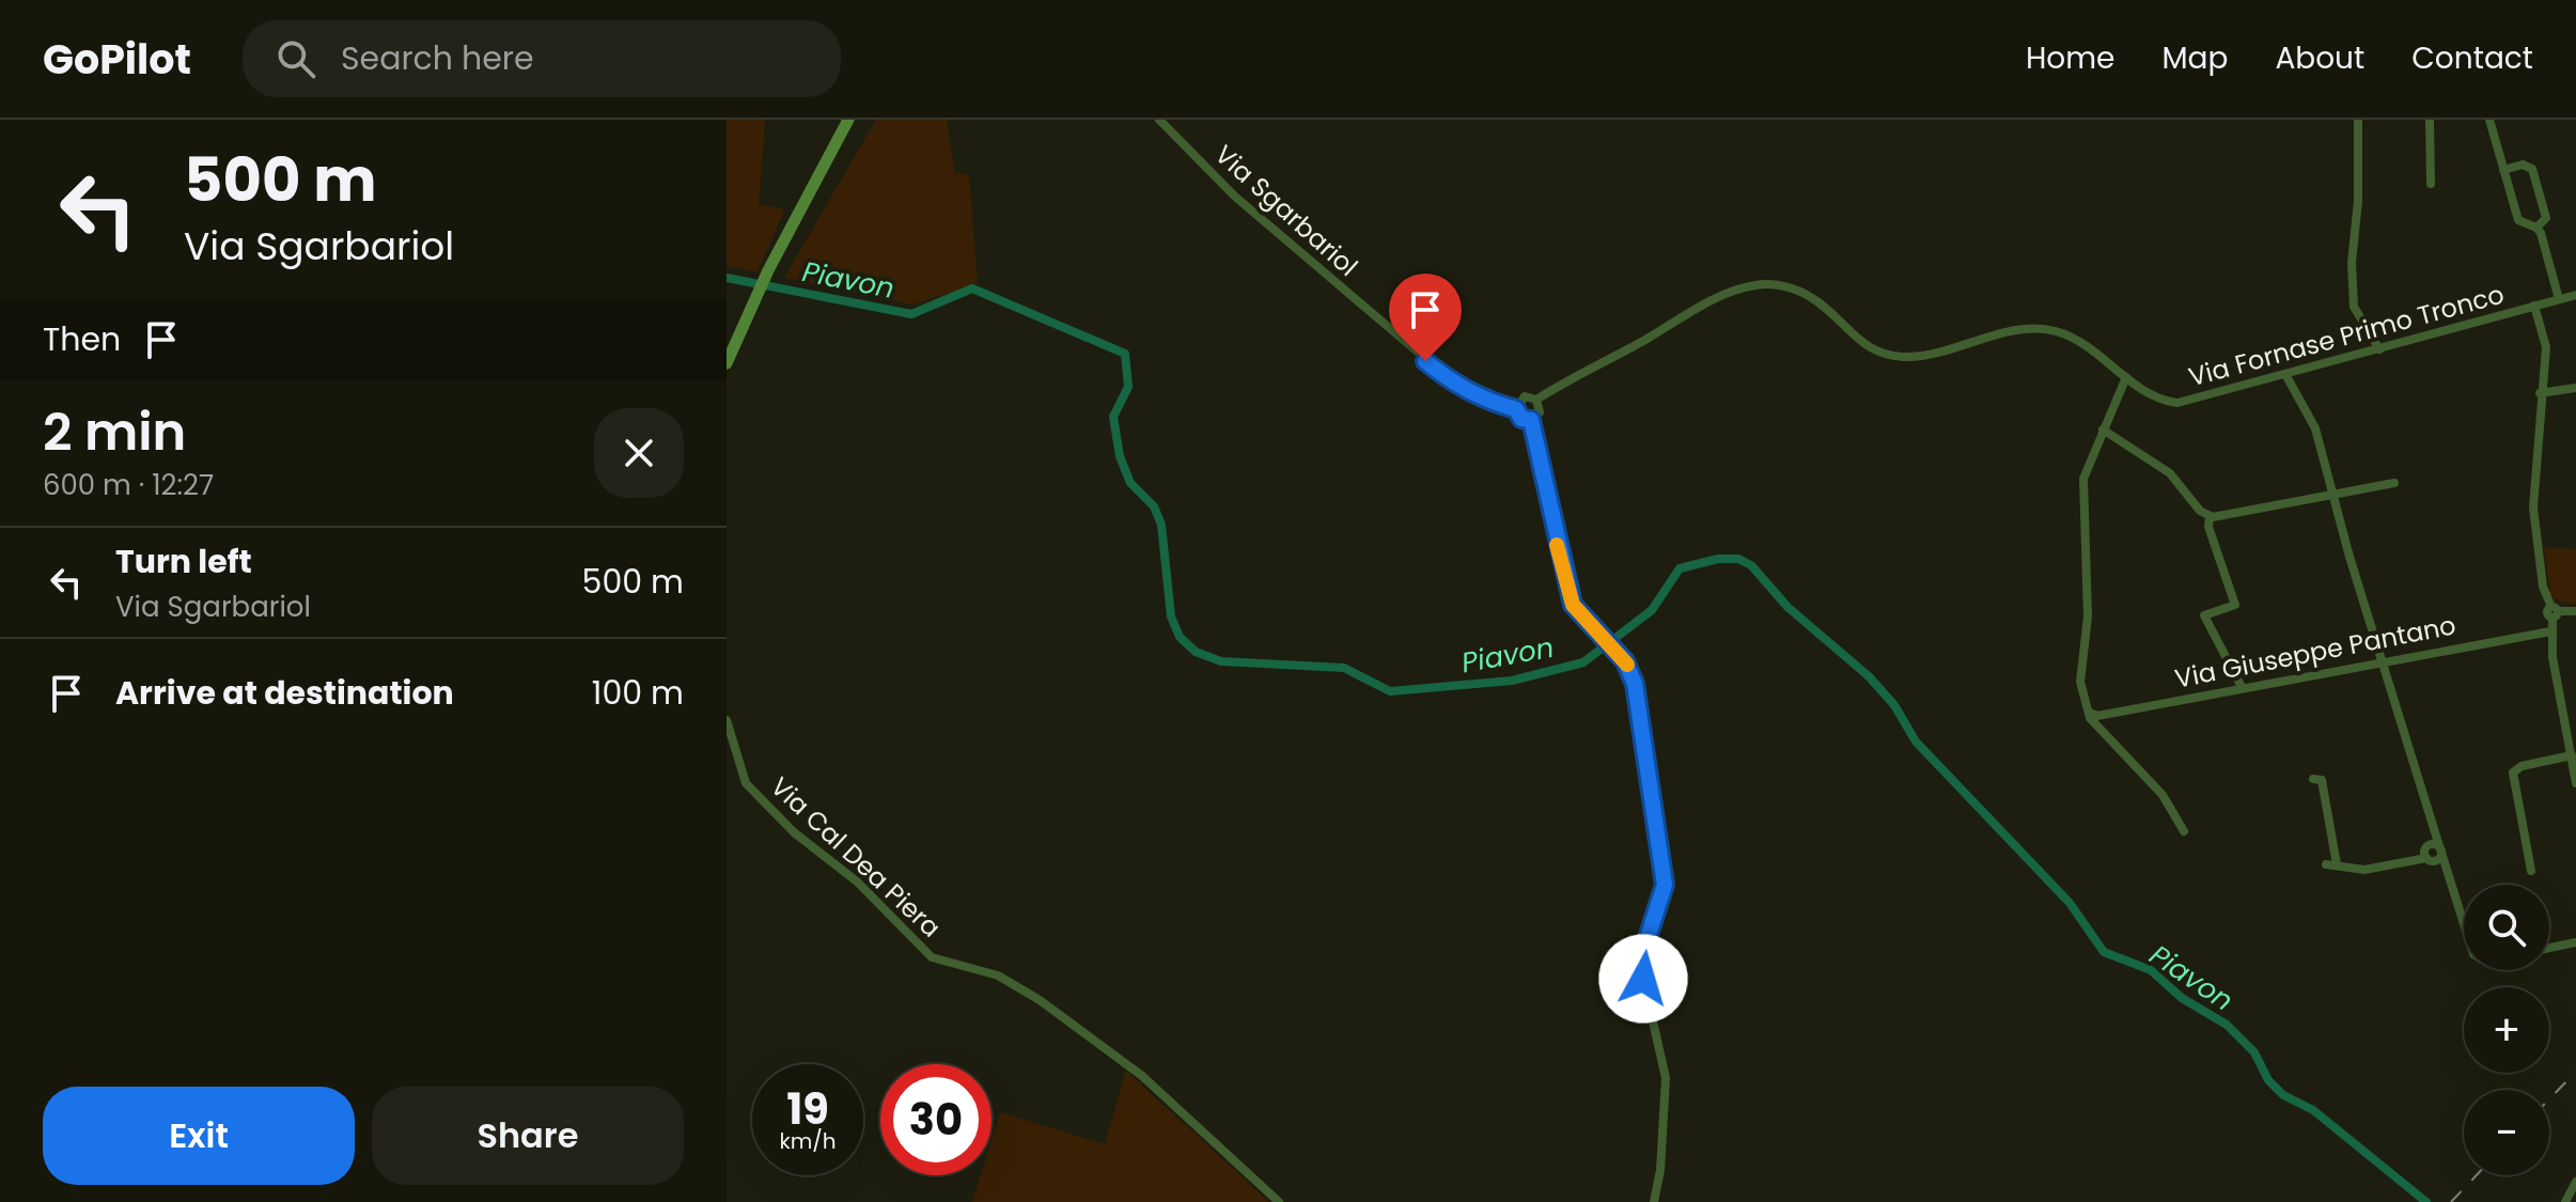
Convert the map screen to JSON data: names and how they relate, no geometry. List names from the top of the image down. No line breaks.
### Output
{"streets":{"street":["Via Sgarbariol","Via Fornase Primo Tronco","Via Giuseppe Pantano","Via Cal Dea Piera"]},"crossings":[["Via Sgarbariol","Via Fornase Primo Tronco"]],"water":["Piavon"],"page":{"header":"GoPilot","search":"Search here","nav":["Home","Map","About","Contact"],"turn":["500 m","Via Sgarbariol"],"then":"Then","heading":["2 min","600 m · 12:27"],"list":[{"name":"Turn left","note":"Via Sgarbariol","value":"500 m"},{"name":"Arrive at destination","value":"100 m"}],"map_buttons":["+","−"],"speed":"19 km/h","limit":"30","buttons":["Exit","Share"]}}
